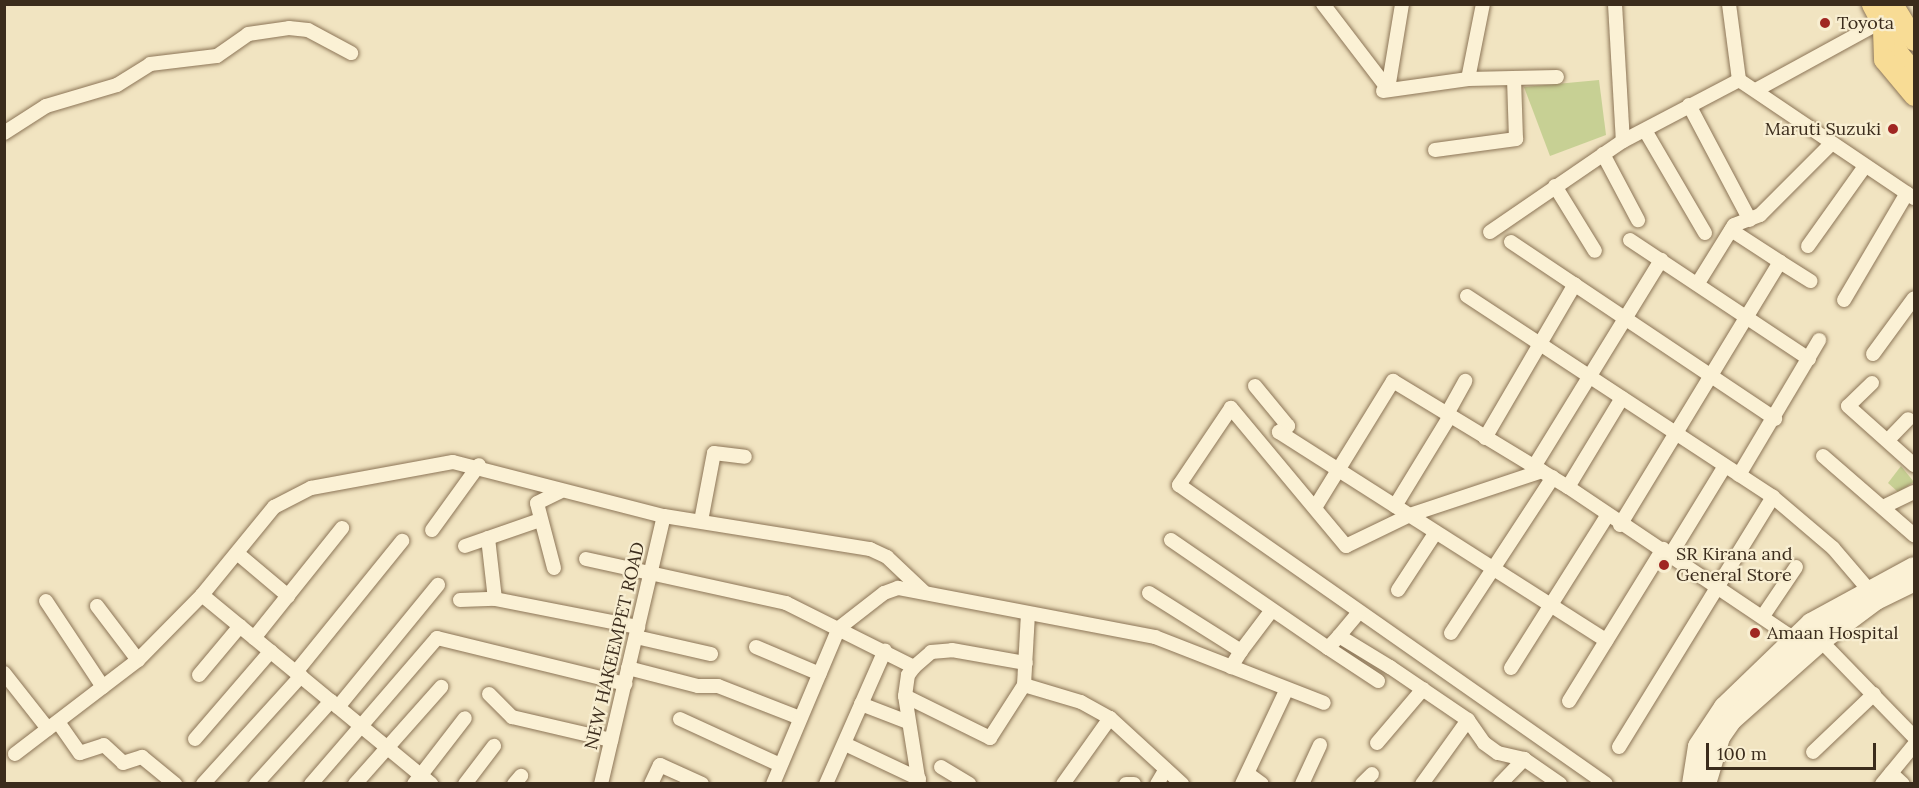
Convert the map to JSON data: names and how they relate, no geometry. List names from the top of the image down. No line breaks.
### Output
{"streets":{"street":["NEW HAKEEMPET ROAD"]},"places":["Toyota","Maruti Suzuki","SR Kirana and General Store","Amaan Hospital"],"scale_bar":"100 m"}
